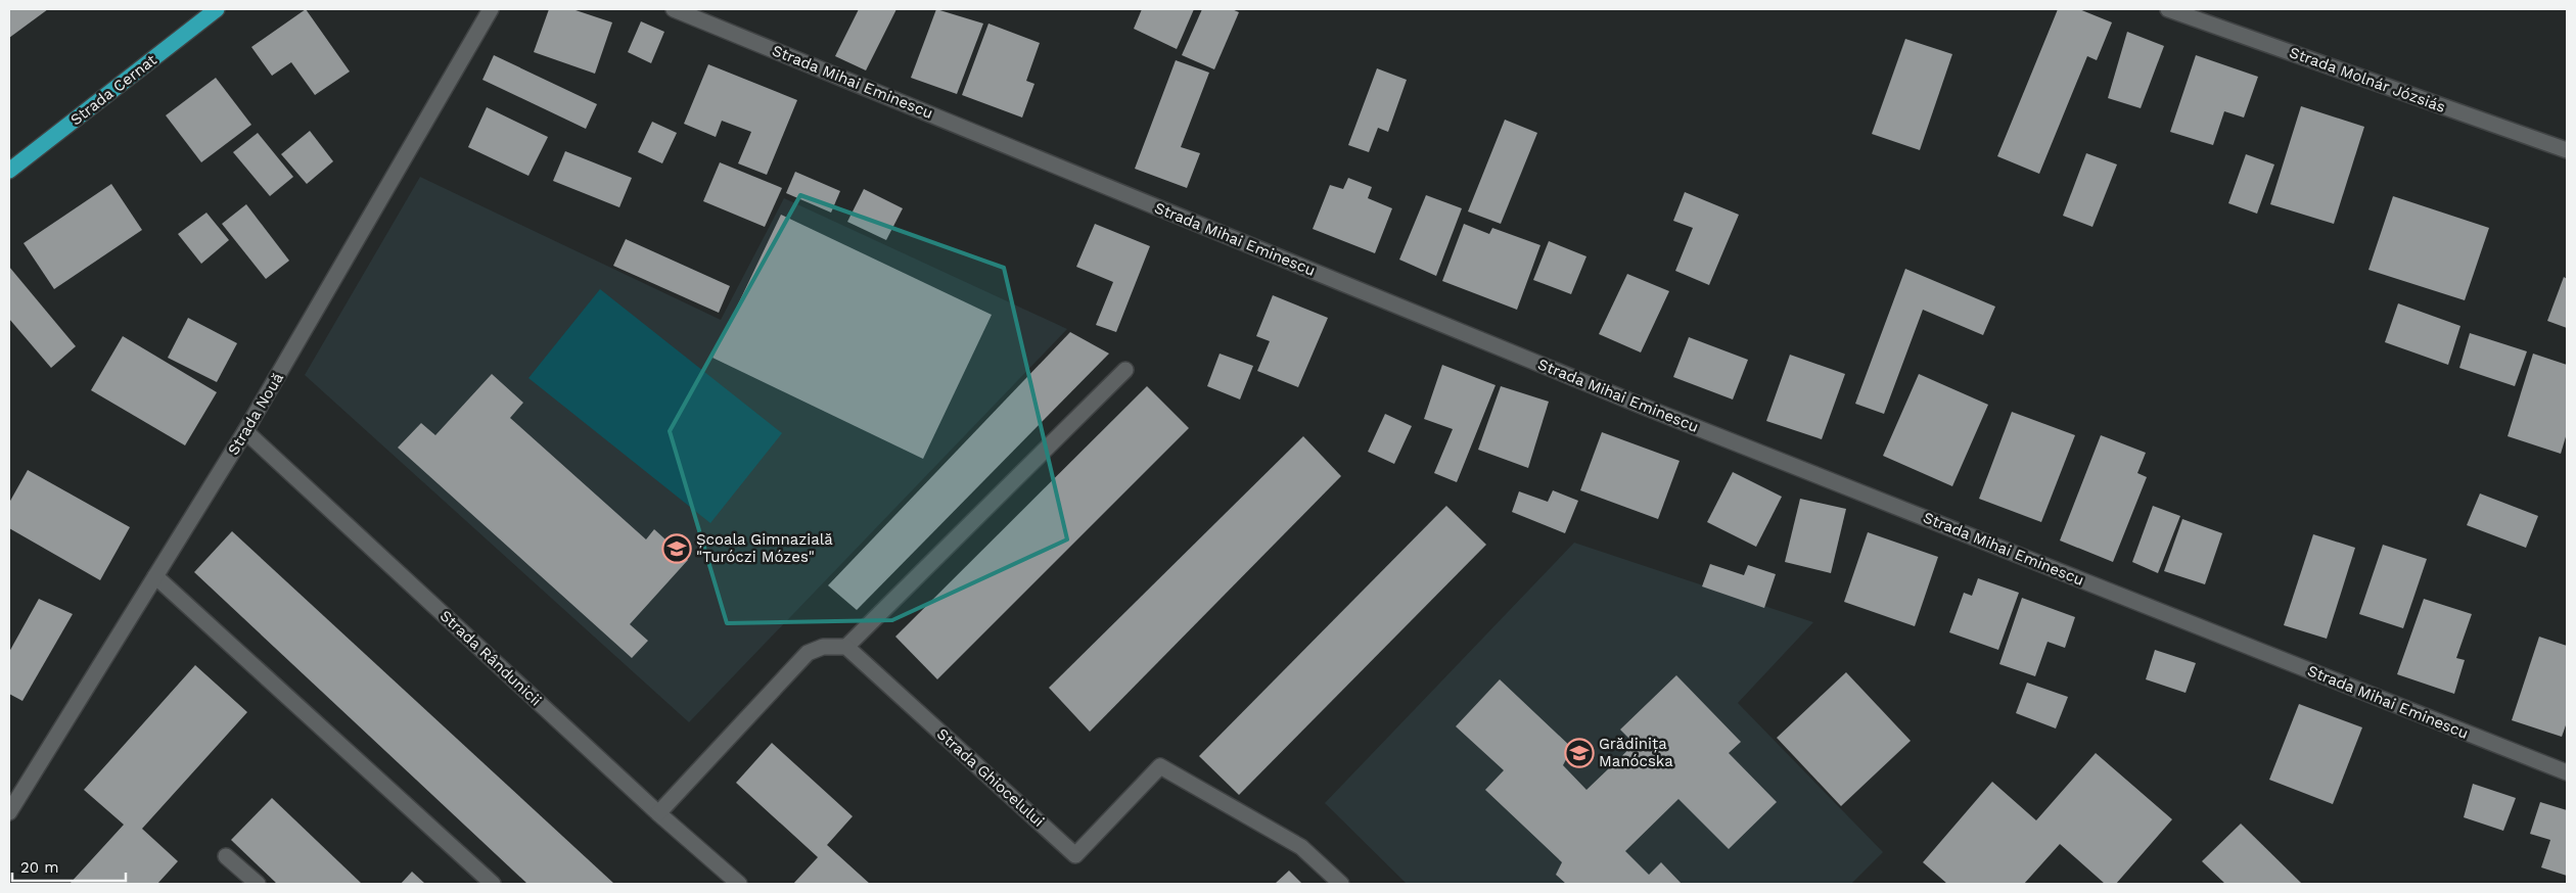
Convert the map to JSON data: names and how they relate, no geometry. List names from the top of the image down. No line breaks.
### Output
{"streets":{"main road":["Strada Cernat"],"street":["Strada Molnár Józsiás","Strada Mihai Eminescu","Strada Nouă","Strada Rândunicii","Strada Ghiocelului"]},"crossings":[["Strada Nouă","Strada Rândunicii"]],"places":{"school or university":["Școala Gimnazială \"Turóczi Mózes\"","Grădinița Manócska"]},"scale_bar":"20 m"}
